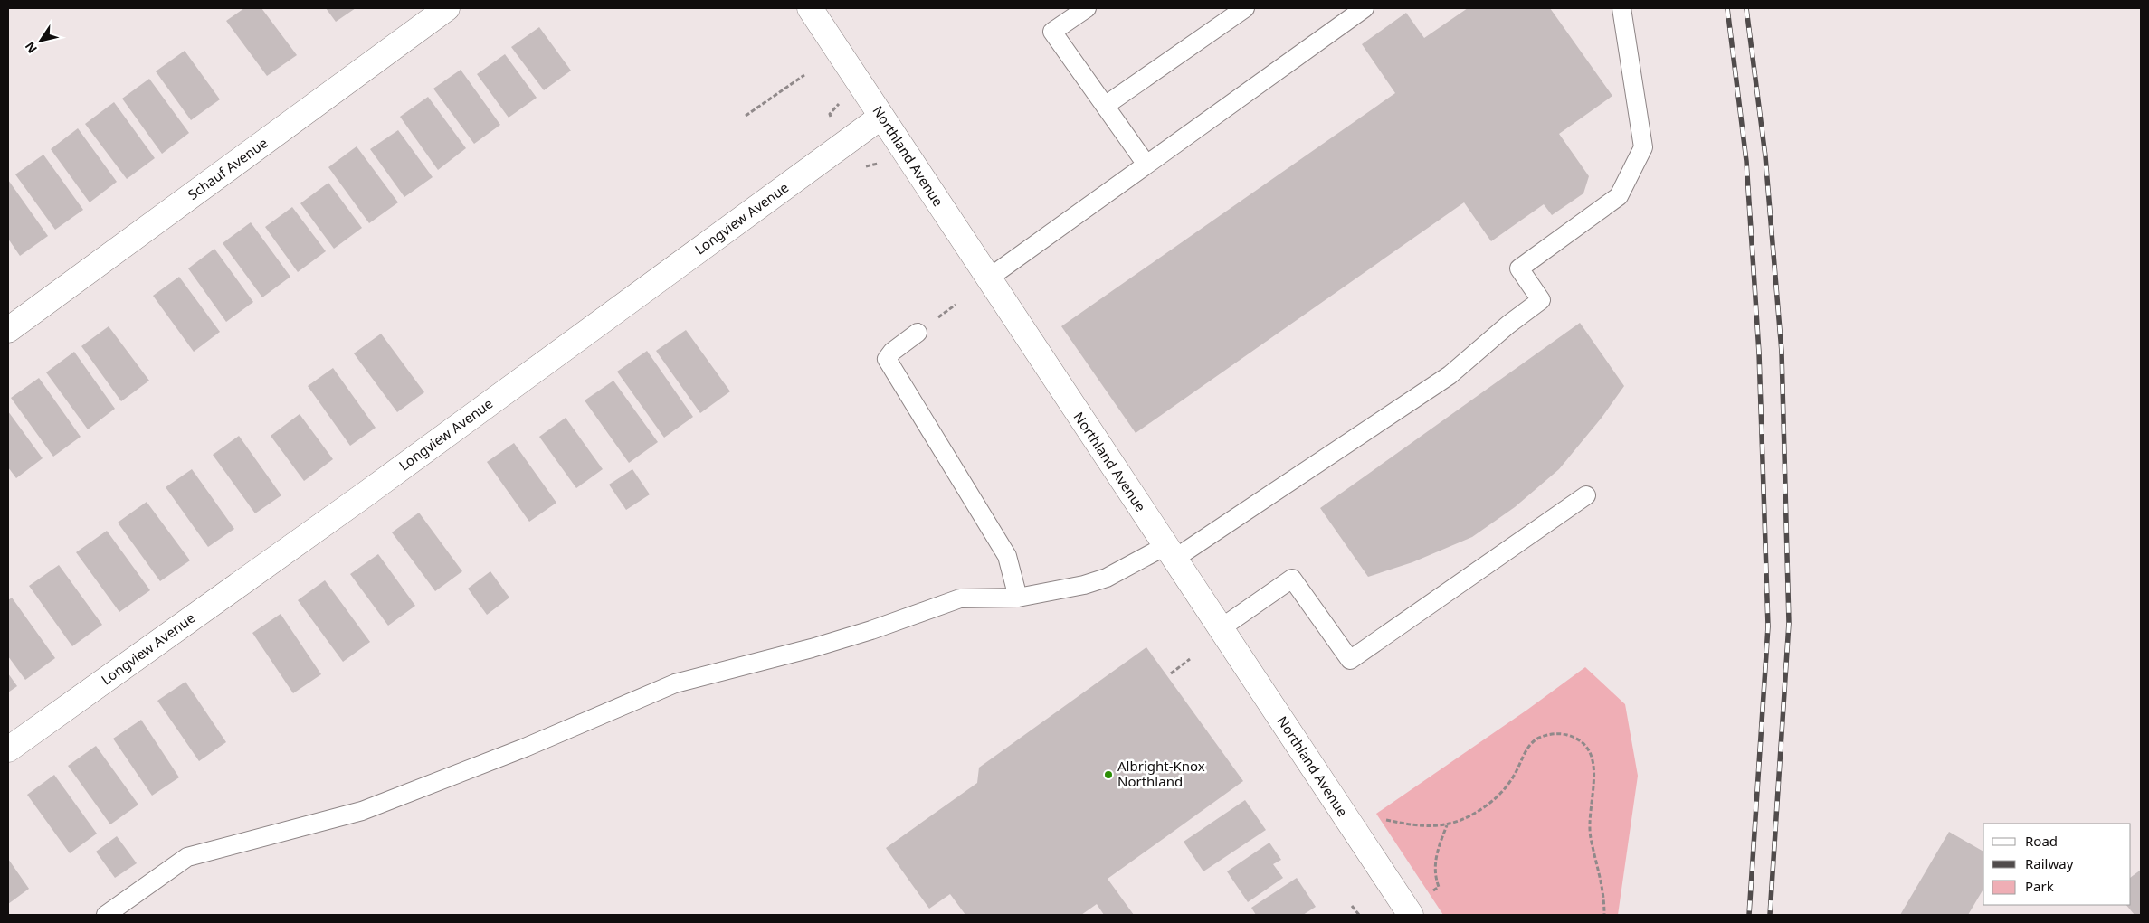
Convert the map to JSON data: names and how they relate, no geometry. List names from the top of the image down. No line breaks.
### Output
{"streets":{"street":["Northland Avenue","Schauf Avenue","Longview Avenue"]},"crossings":[["Northland Avenue","Longview Avenue"]],"places":["Albright-Knox Northland"],"legend":["Road","Railway","Park"],"north":"bottom left"}
